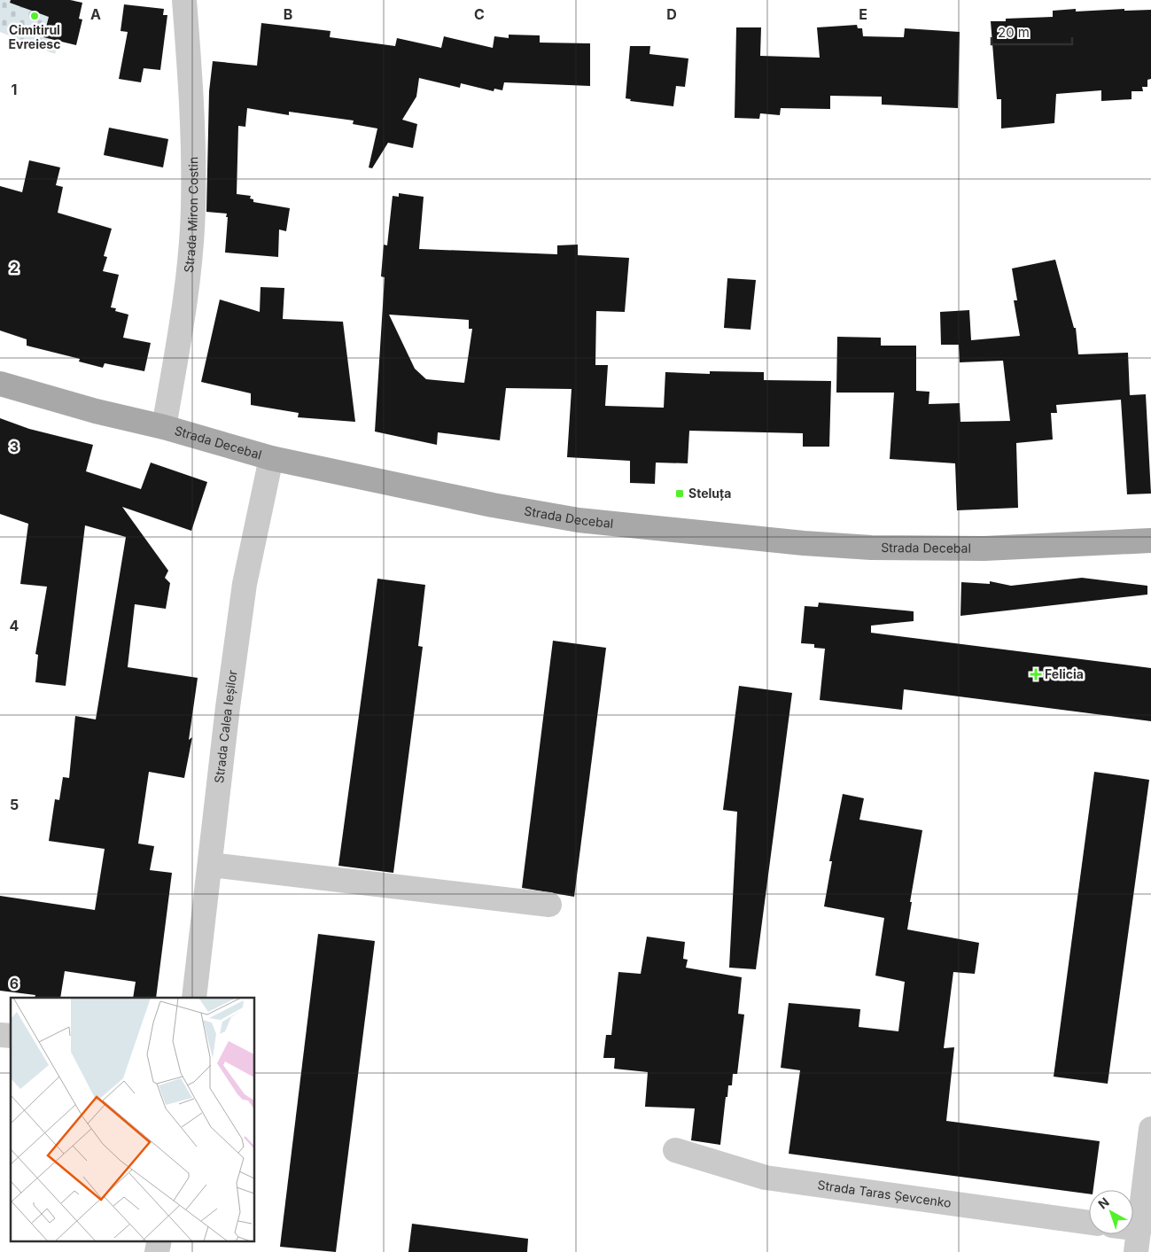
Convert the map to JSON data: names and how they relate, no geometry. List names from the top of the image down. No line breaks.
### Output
{"streets":{"main road":["Strada Decebal"],"street":["Strada Miron Costin","Strada Calea Ieșilor","Strada Taras Șevcenko"]},"crossings":[["Strada Miron Costin","Strada Decebal"],["Strada Decebal","Strada Calea Ieșilor"]],"places":{"other":["Cimitirul Evreiesc"],"transit":["Steluța"],"health":["Felicia"]},"scale_bar":"20 m","north":"top left","grid":{"columns":["A","B","C","D","E"],"rows":["1","2","3","4","5","6"]}}
